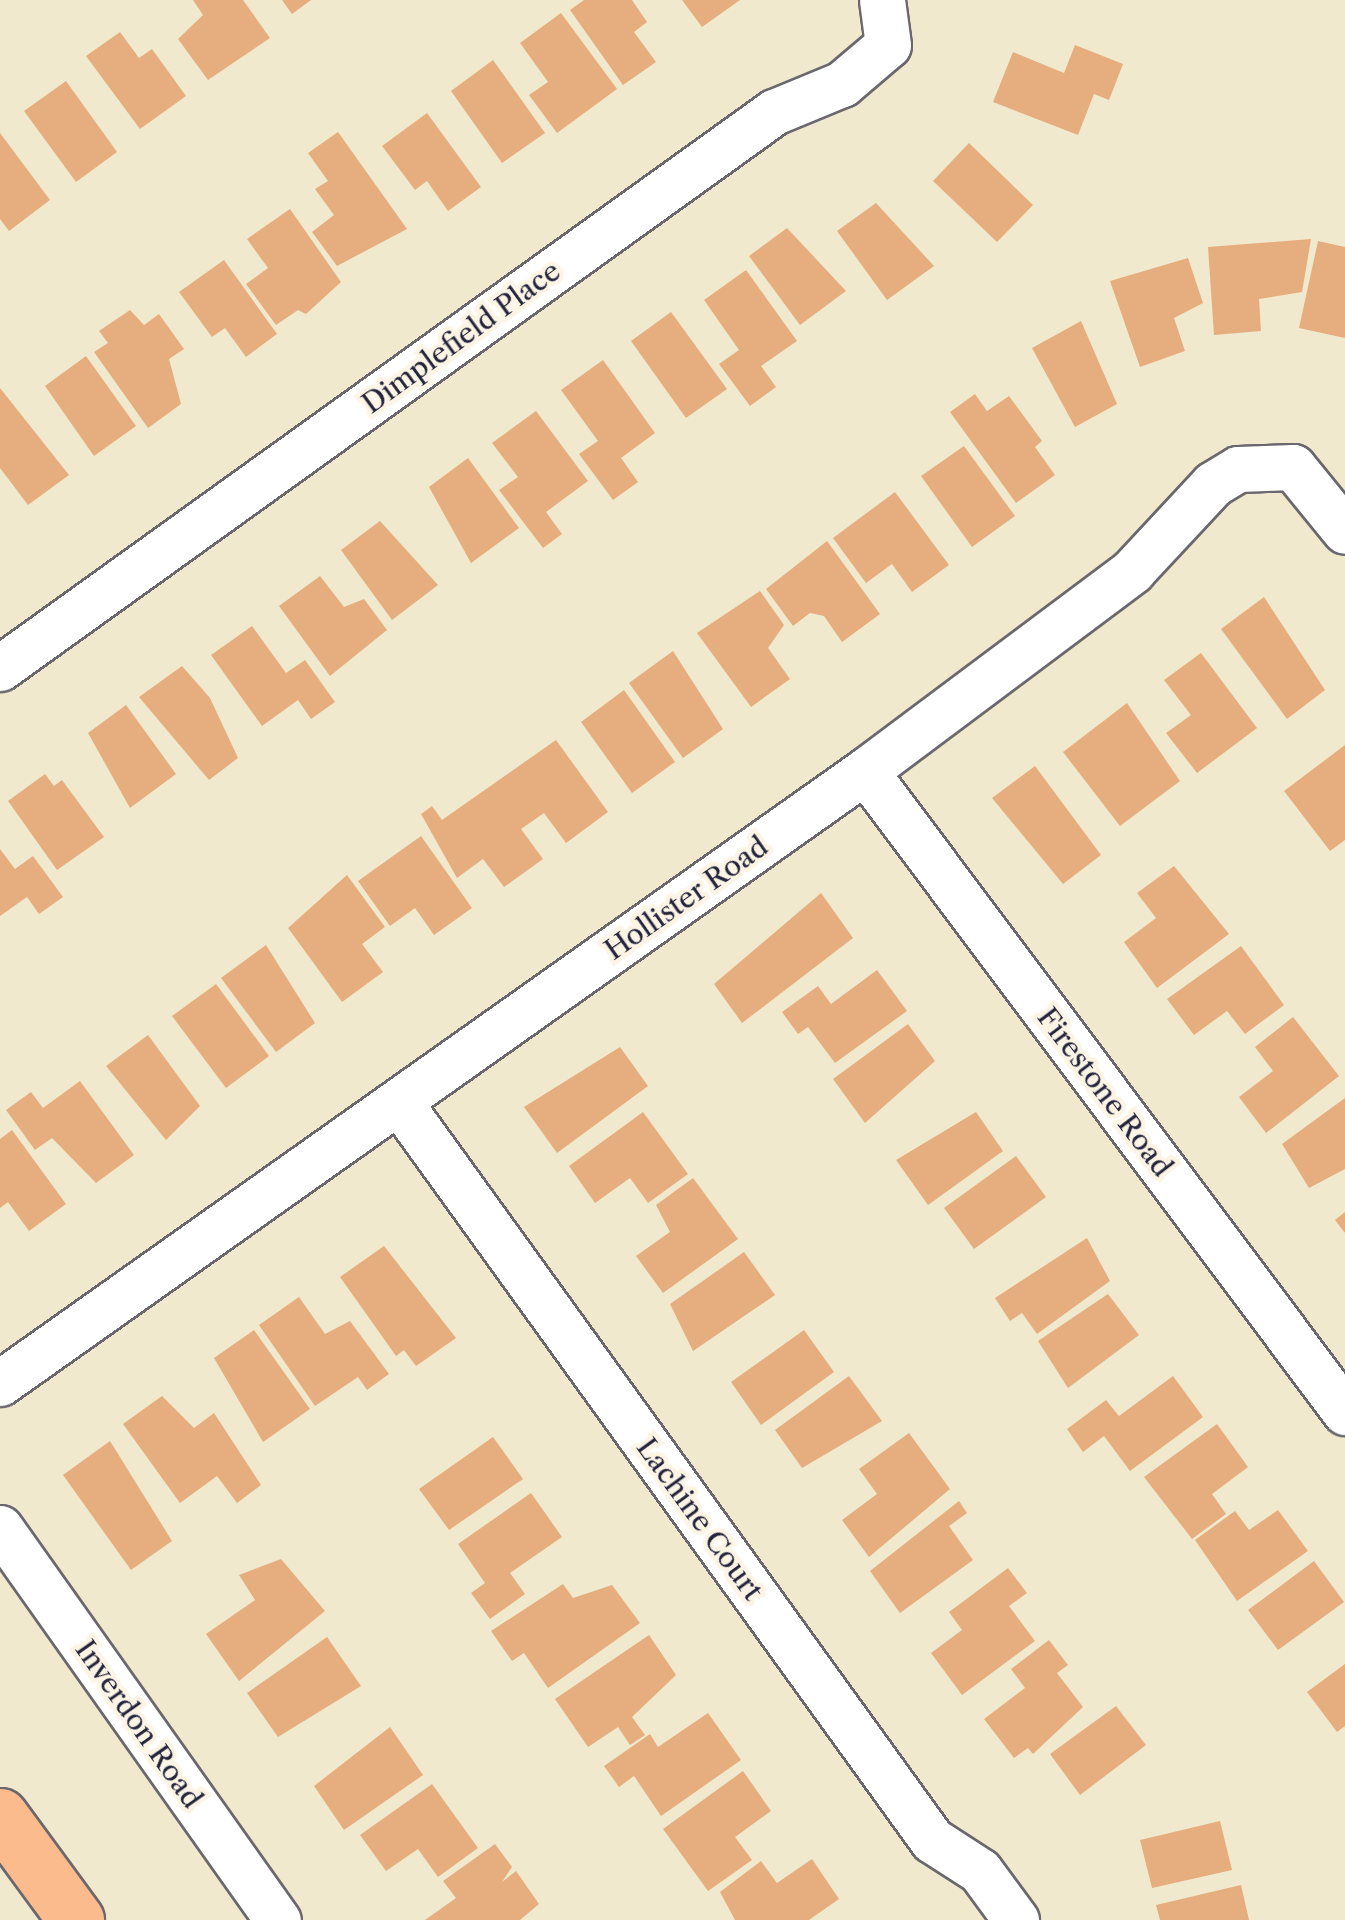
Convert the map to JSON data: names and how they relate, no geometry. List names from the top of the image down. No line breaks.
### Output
{"streets":{"street":["Dimplefield Place","Hollister Road","Firestone Road","Lachine Court","Inverdon Road"]},"crossings":[["Hollister Road","Firestone Road"],["Hollister Road","Lachine Court"]]}
